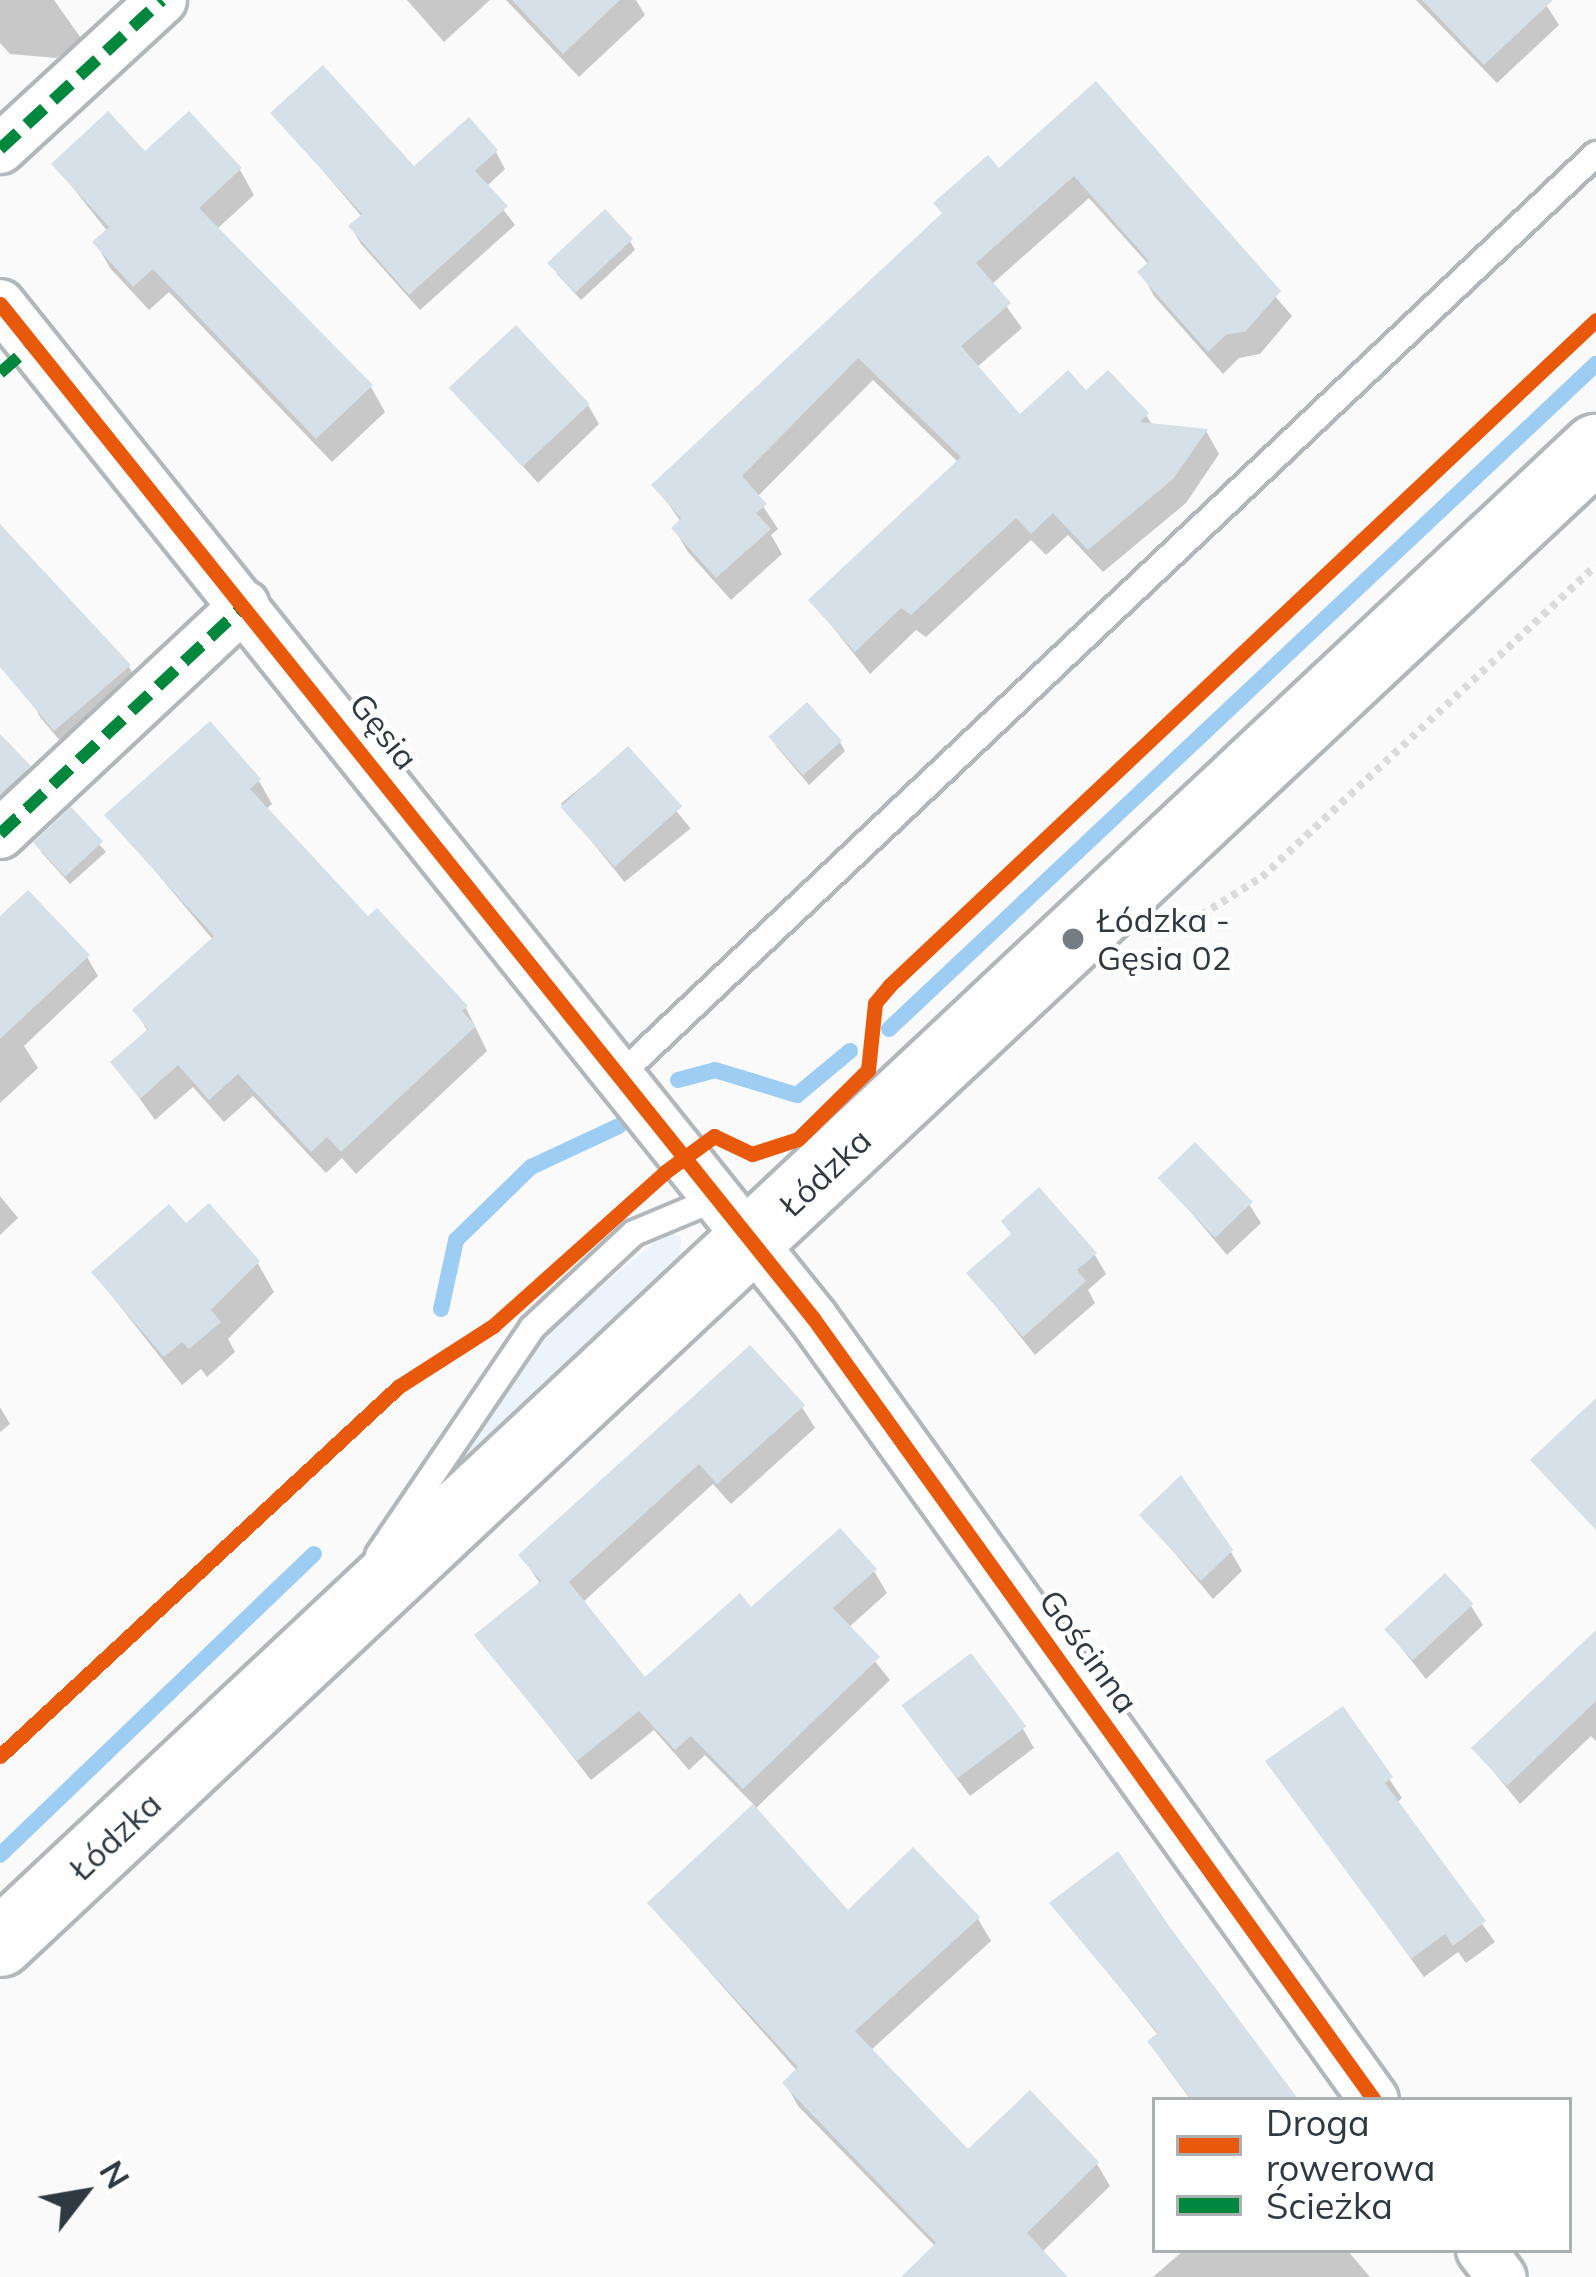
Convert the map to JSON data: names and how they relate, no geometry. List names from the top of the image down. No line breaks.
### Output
{"streets":{"main road":["Łódzka"],"street":["Gęsia","Gościnna"]},"crossings":[["Gęsia","Łódzka"],["Gęsia","Gościnna"],["Łódzka","Gościnna"]],"places":["Łódzka - Gęsia 02"],"legend":["Droga rowerowa","Ścieżka"],"north":"top right"}
